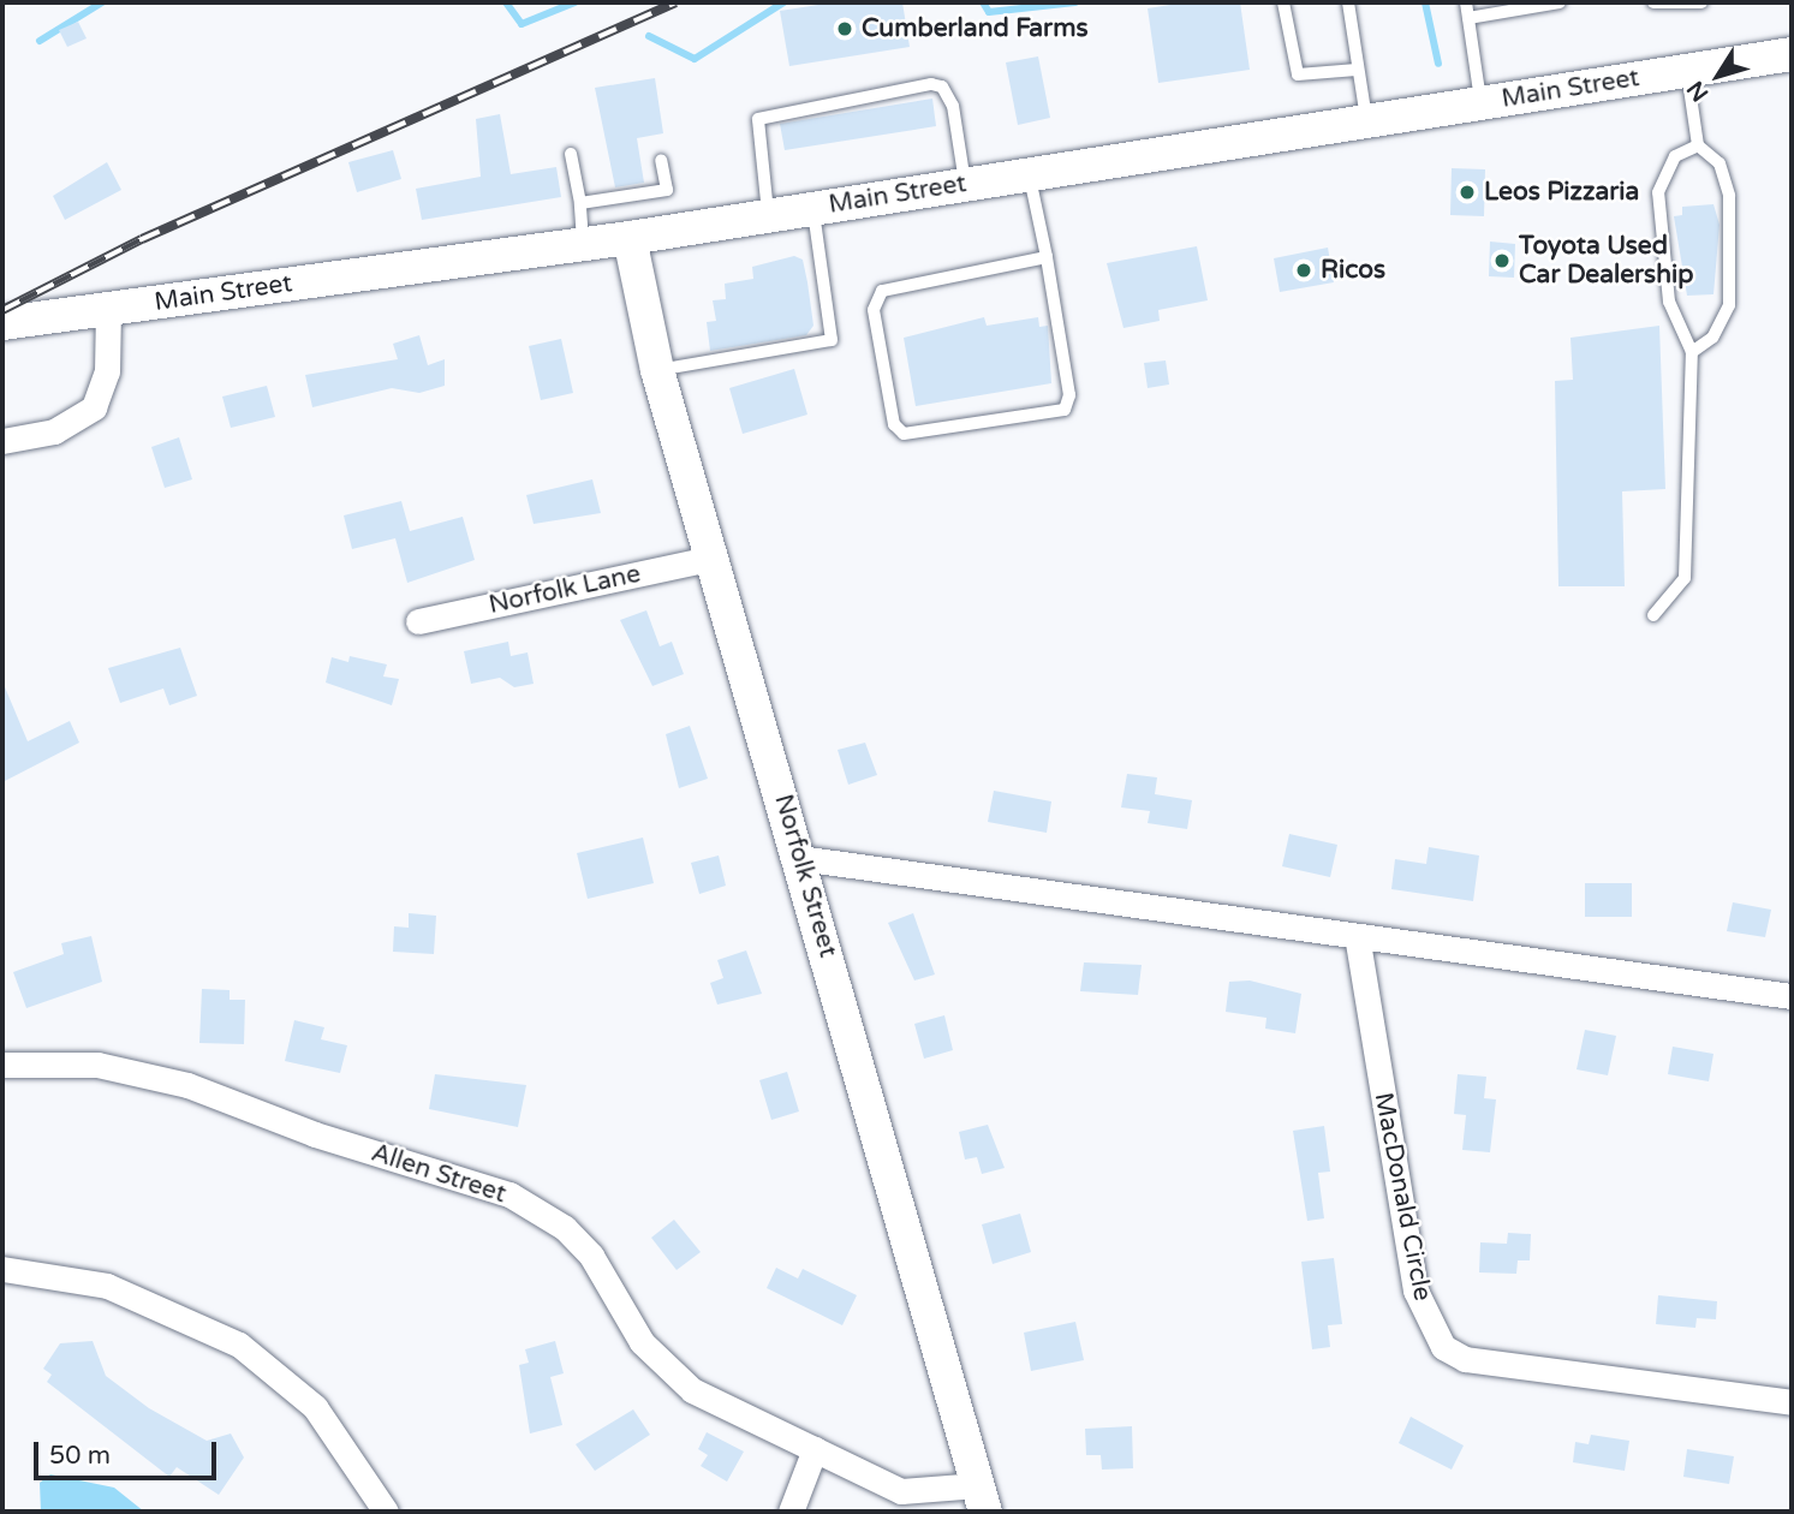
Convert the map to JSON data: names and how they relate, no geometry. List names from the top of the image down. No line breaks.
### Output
{"streets":{"main road":["Main Street","Norfolk Street"],"street":["Norfolk Lane","Allen Street","MacDonald Circle"]},"crossings":[["Main Street","Norfolk Street"],["Norfolk Lane","Norfolk Street"],["Norfolk Street","Allen Street"]],"places":["Cumberland Farms","Leos Pizzaria","Toyota Used Car Dealership","Ricos"],"scale_bar":"50 m","north":"bottom left"}
